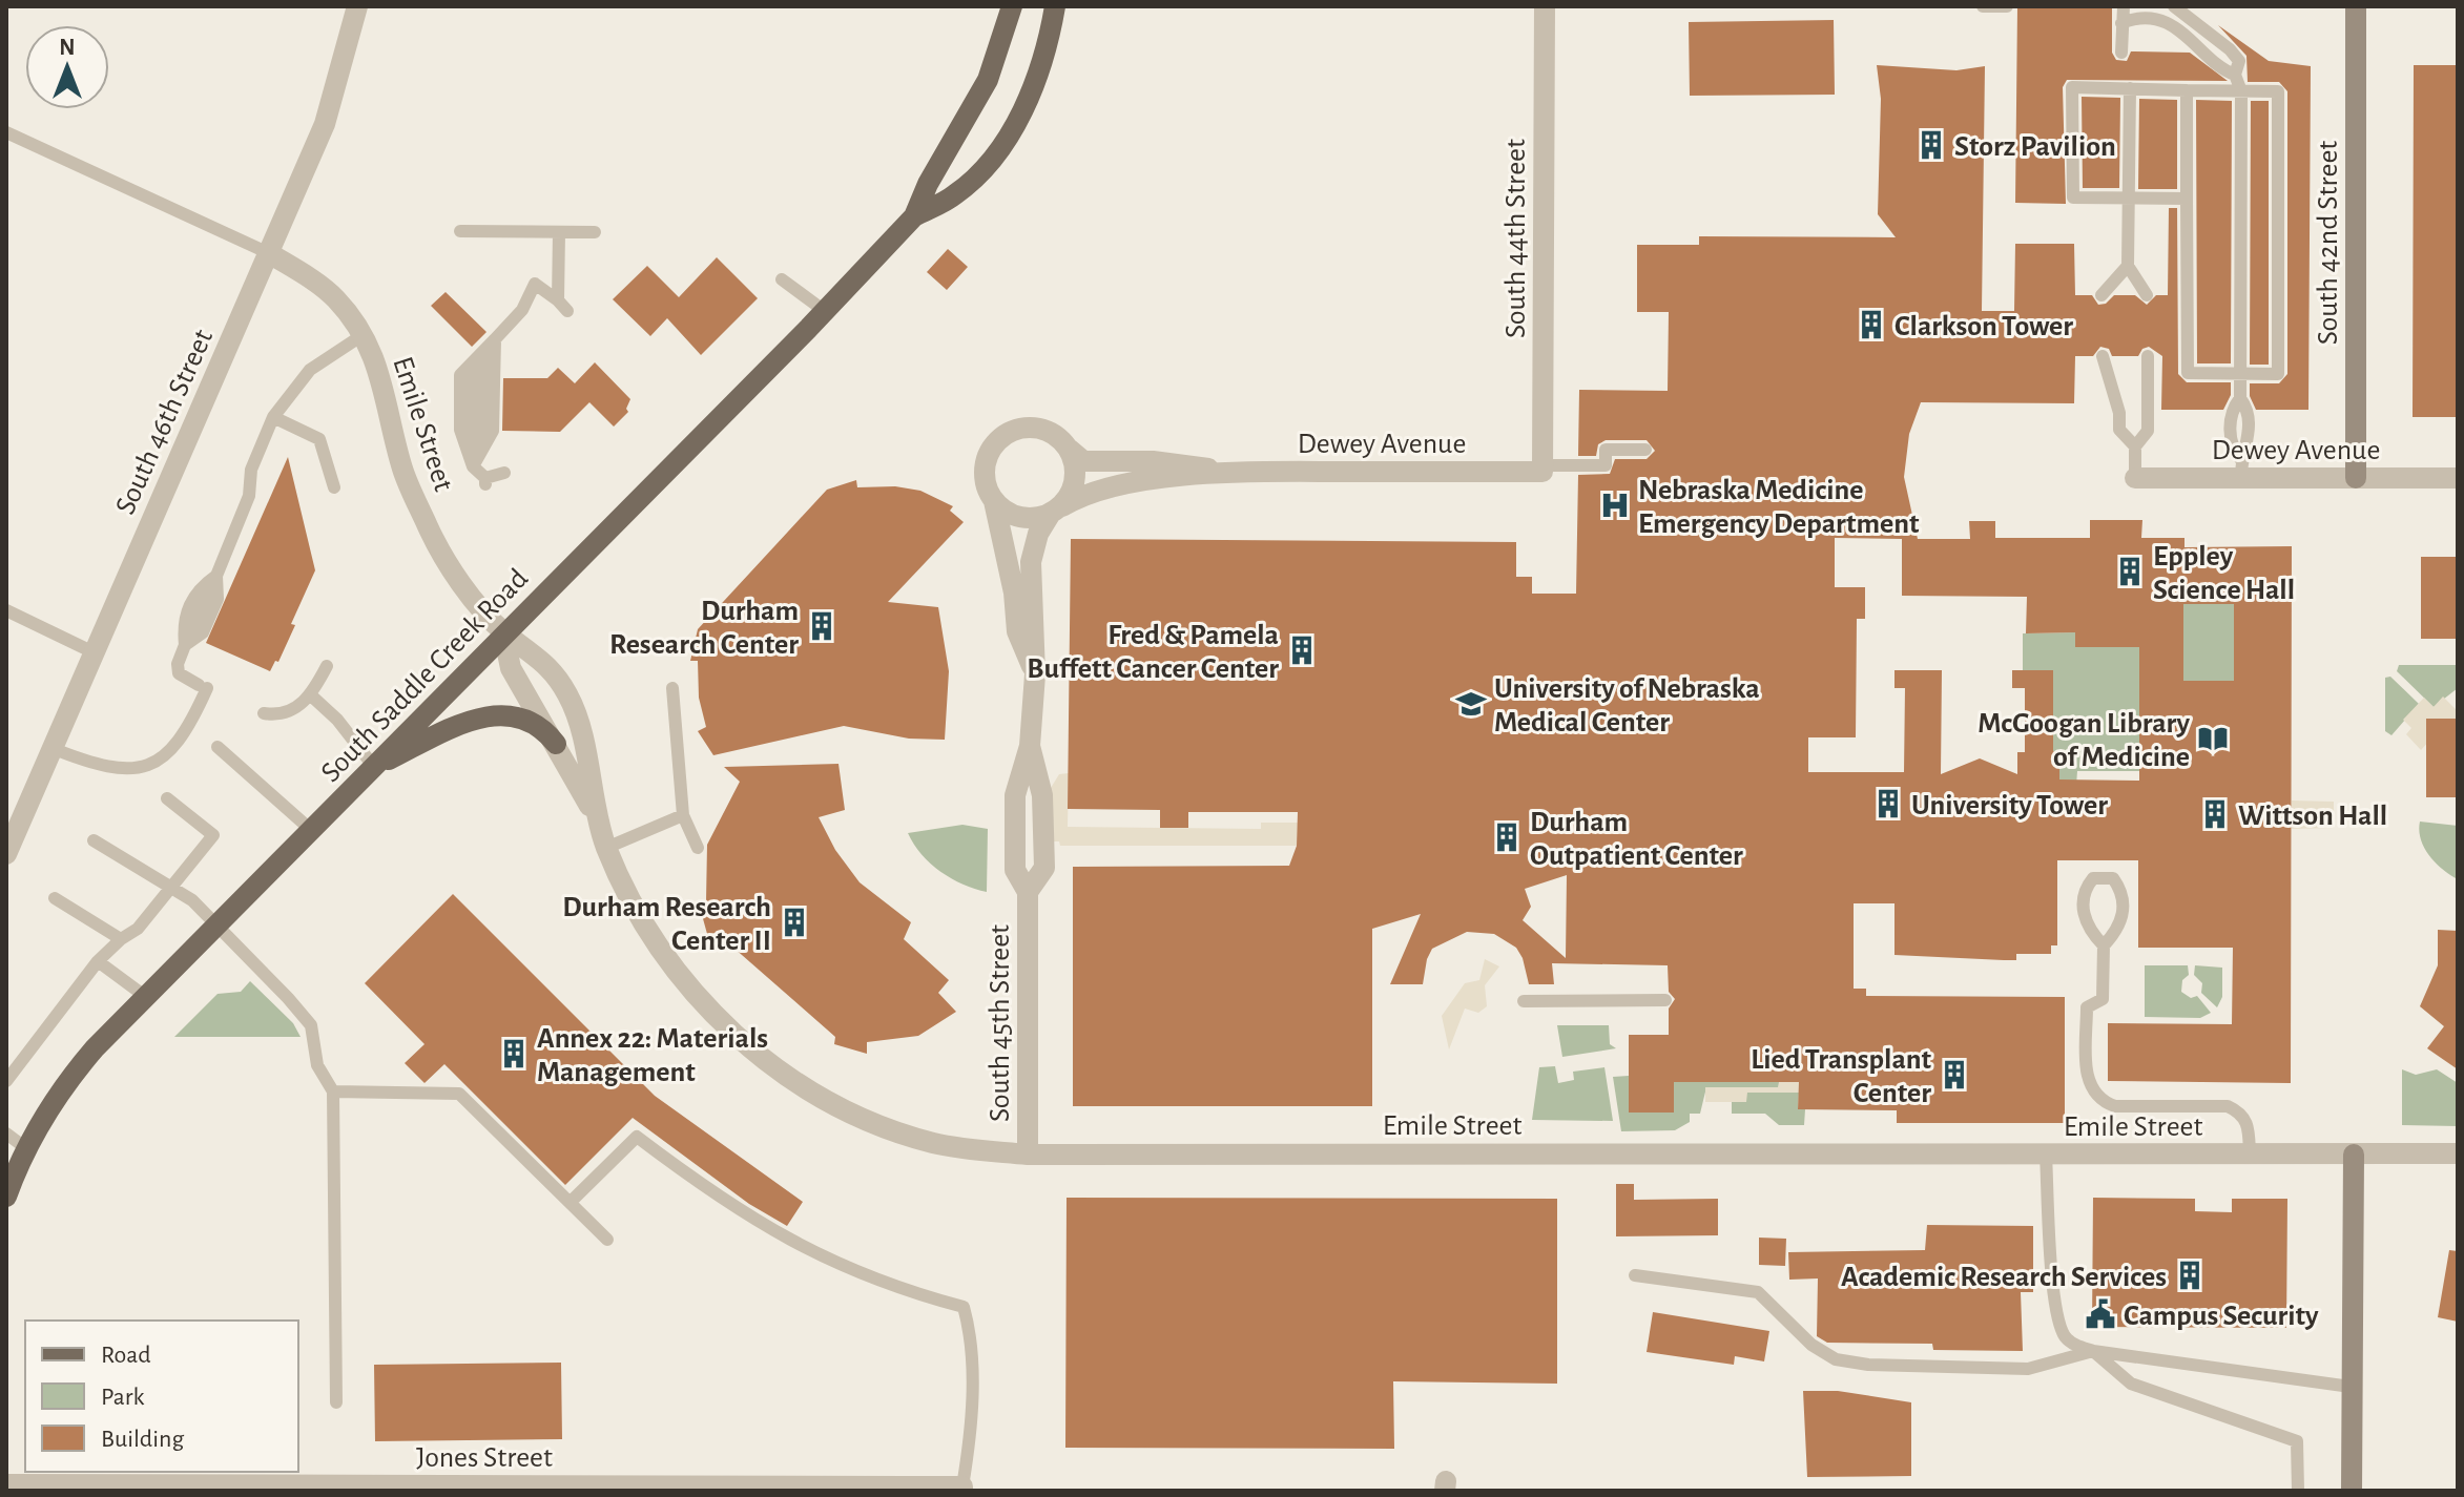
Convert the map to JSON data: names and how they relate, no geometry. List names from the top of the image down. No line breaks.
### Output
{"streets":{"main road":["South 42nd Street","South Saddle Creek Road"],"street":["South 44th Street","South 46th Street","Emile Street","Dewey Avenue","South 45th Street","Jones Street"]},"crossings":[["South 44th Street","Dewey Avenue"],["South 42nd Street","Dewey Avenue"],["South 46th Street","Emile Street"],["Emile Street","South Saddle Creek Road"],["Emile Street","South 45th Street"],["Dewey Avenue","South 45th Street"]],"places":{"building":["Storz Pavilion","Clarkson Tower","Eppley Science Hall","Durham Research Center","Fred & Pamela Buffett Cancer Center","University Tower","Wittson Hall","Durham Outpatient Center","Durham Research Center II","Annex 22: Materials Management","Lied Transplant Center","Academic Research Services"],"hospital":["Nebraska Medicine Emergency Department"],"school or university":["University of Nebraska Medical Center"],"library":["McGoogan Library of Medicine"],"public building":["Campus Security"]},"legend":["Road","Park","Building"],"north":"top"}
